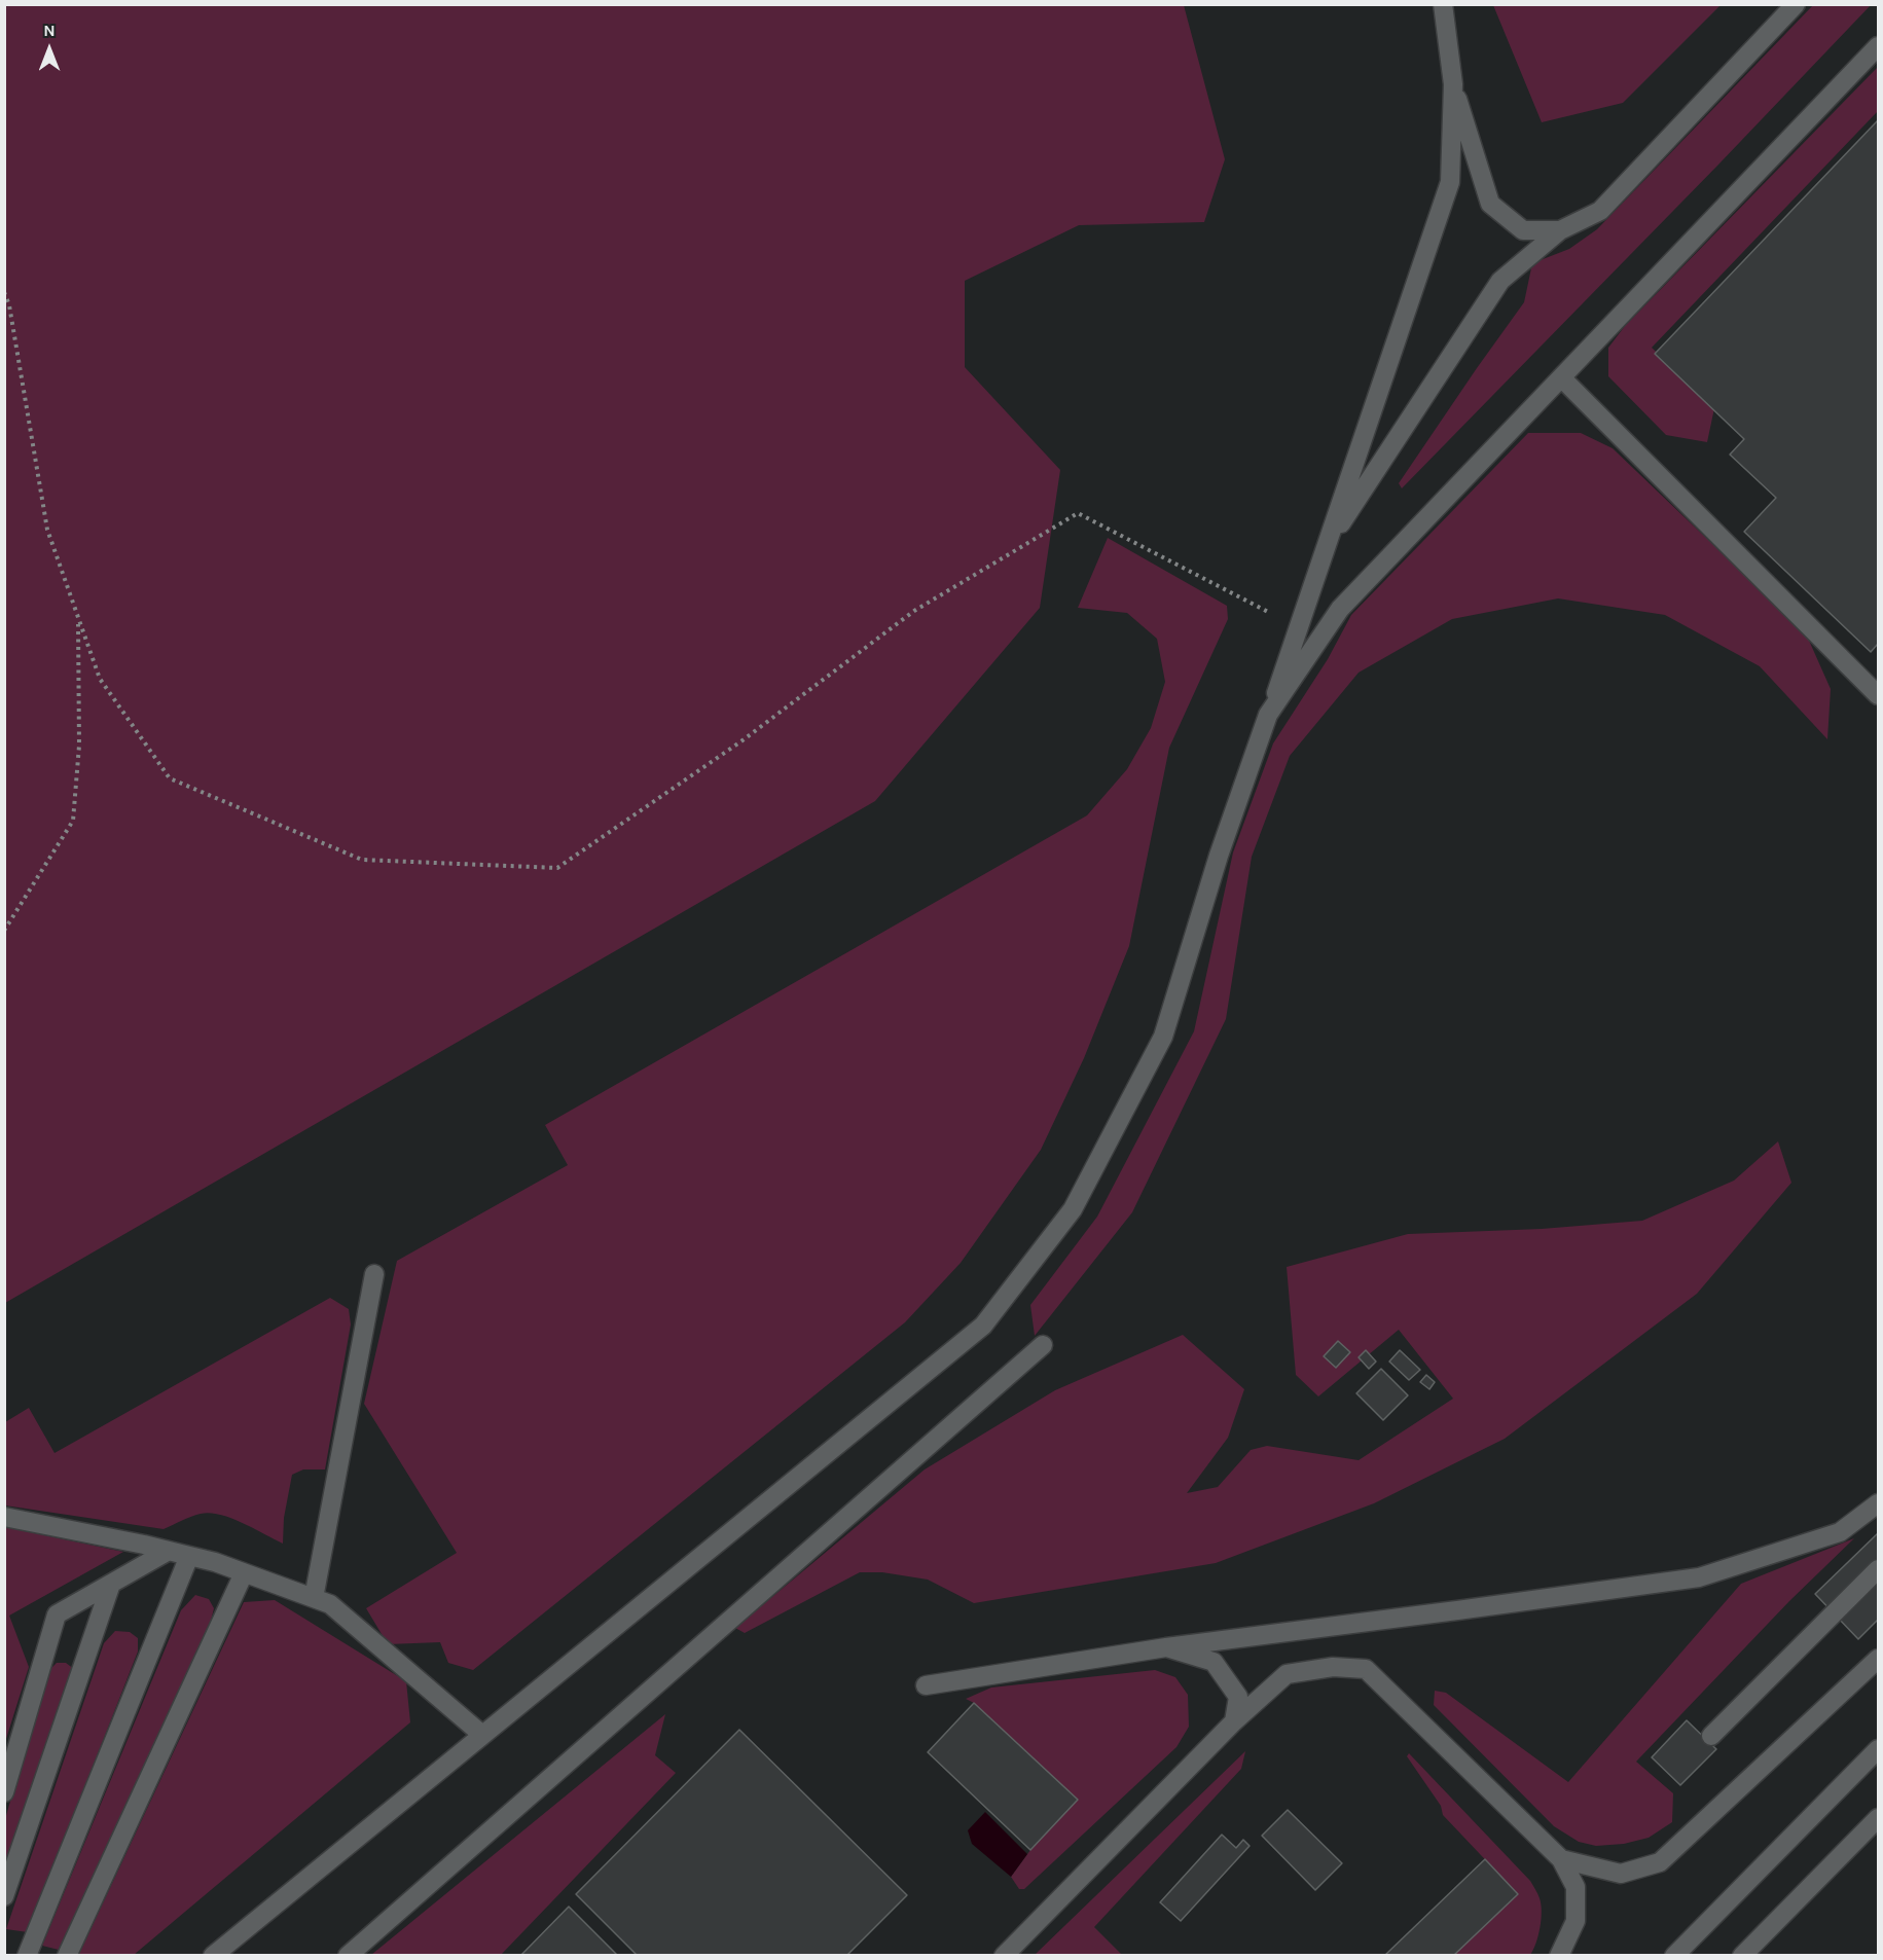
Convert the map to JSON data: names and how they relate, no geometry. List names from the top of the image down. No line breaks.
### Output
{"north":"top"}
